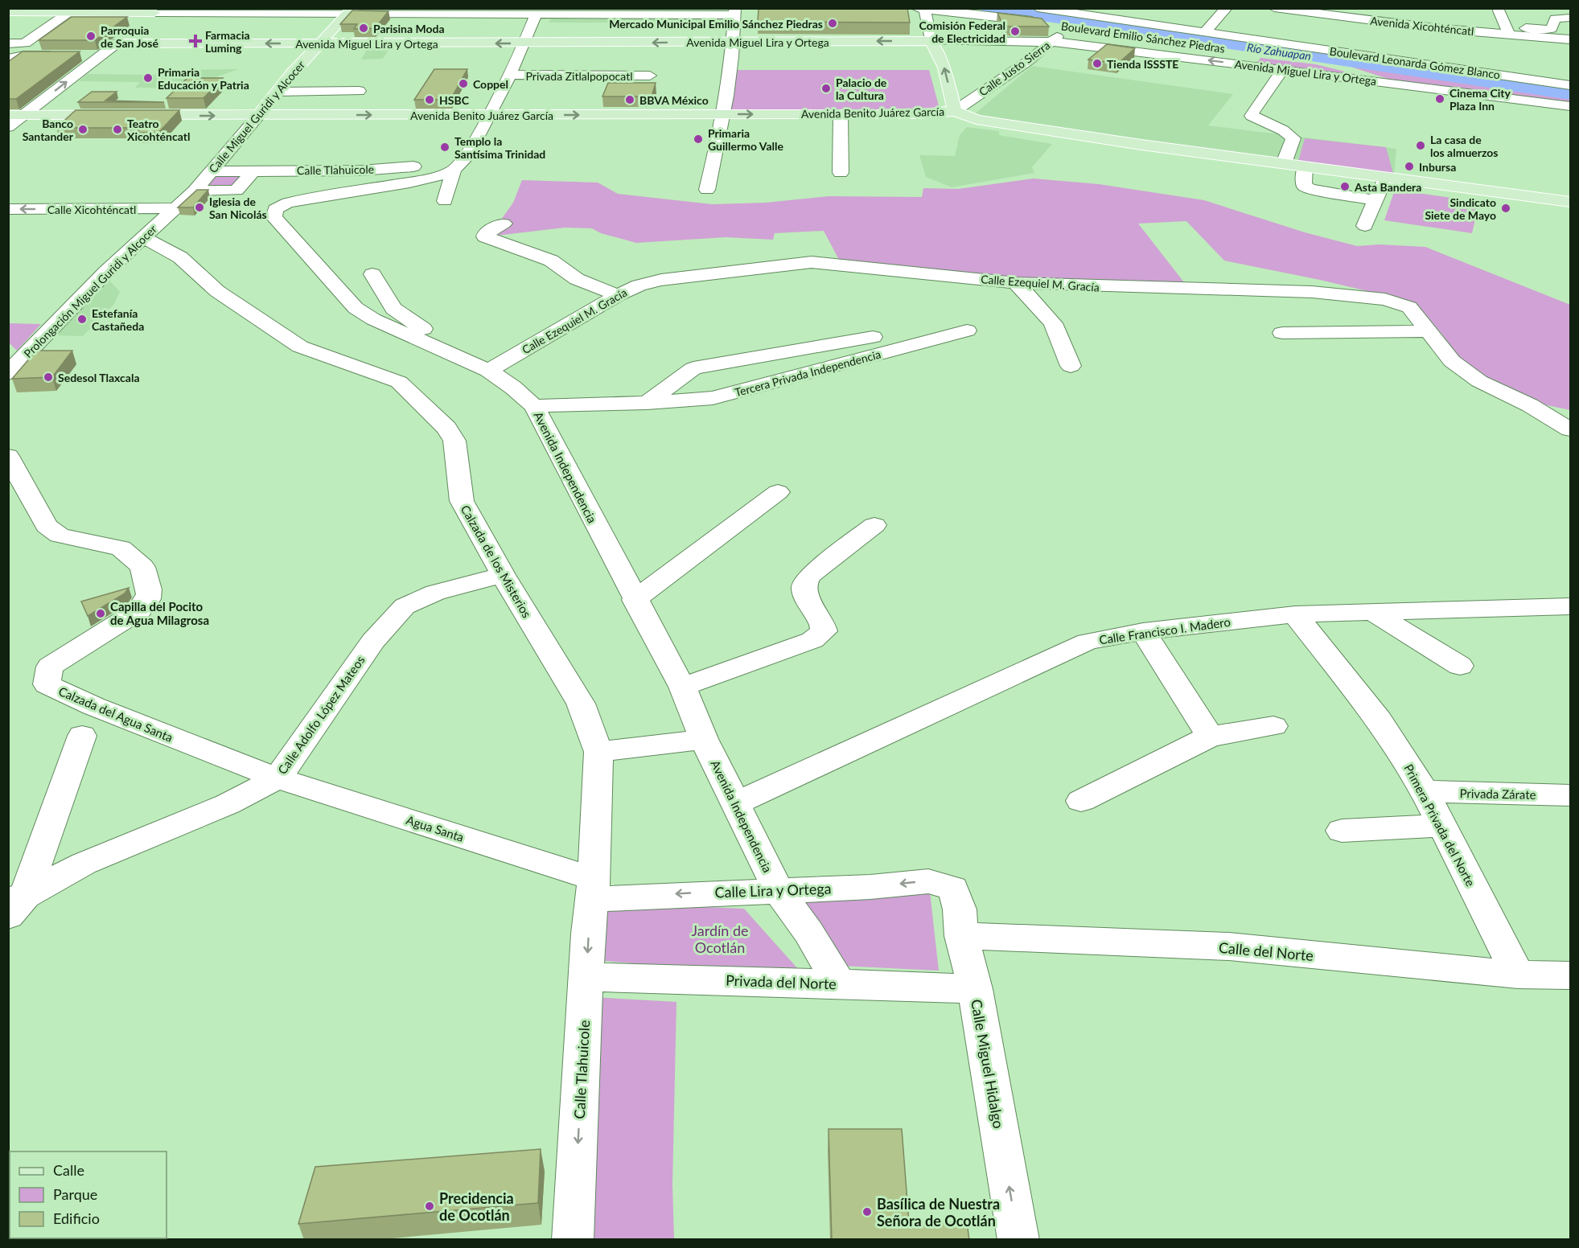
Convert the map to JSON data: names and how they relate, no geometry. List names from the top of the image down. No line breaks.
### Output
{"streets":{"main road":["Avenida Miguel Lira y Ortega","Avenida Benito Juárez García","Calle Miguel Guridi y Alcocer"],"street":["Avenida Xicohténcatl","Boulevard Leonarda Gómez Blanco","Calle Justo Sierra","Privada Zitlalpopocatl","Calle Tlahuicole","Calle Xicohténcatl","Calle Ezequiel M. Gracía","Prolongación Miguel Guridi y Alcocer","Tercera Privada Independencia","Avenida Independencia","Calzada de los Misterios","Calle Francisco I. Madero","Calzada del Agua Santa","Calle Adolfo López Mateos","Privada Zárate","Primera Privada del Norte","Agua Santa","Calle Lira y Ortega","Calle del Norte","Privada del Norte","Calle Miguel Hidalgo"]},"crossings":[["Avenida Miguel Lira y Ortega","Calle Justo Sierra"],["Avenida Miguel Lira y Ortega","Calle Miguel Guridi y Alcocer"],["Boulevard Leonarda Gómez Blanco","Calle Justo Sierra"],["Calle Justo Sierra","Avenida Benito Juárez García"],["Avenida Benito Juárez García","Calle Miguel Guridi y Alcocer"],["Calle Miguel Guridi y Alcocer","Calle Tlahuicole"],["Calle Miguel Guridi y Alcocer","Prolongación Miguel Guridi y Alcocer"],["Calle Tlahuicole","Avenida Independencia"],["Calle Tlahuicole","Calzada de los Misterios"],["Calle Tlahuicole","Agua Santa"],["Calle Tlahuicole","Calle Lira y Ortega"],["Calle Tlahuicole","Privada del Norte"],["Calle Xicohténcatl","Prolongación Miguel Guridi y Alcocer"],["Calle Ezequiel M. Gracía","Avenida Independencia"],["Prolongación Miguel Guridi y Alcocer","Calzada de los Misterios"],["Tercera Privada Independencia","Avenida Independencia"],["Avenida Independencia","Calle Francisco I. Madero"],["Avenida Independencia","Calle Lira y Ortega"],["Avenida Independencia","Privada del Norte"],["Calzada de los Misterios","Calle Adolfo López Mateos"],["Calzada de los Misterios","Agua Santa"],["Calzada de los Misterios","Calle Lira y Ortega"],["Calle Francisco I. Madero","Primera Privada del Norte"],["Calzada del Agua Santa","Calle Adolfo López Mateos"],["Calzada del Agua Santa","Agua Santa"],["Calle Adolfo López Mateos","Agua Santa"],["Privada Zárate","Primera Privada del Norte"],["Primera Privada del Norte","Calle del Norte"],["Agua Santa","Calle Lira y Ortega"],["Calle Lira y Ortega","Calle Miguel Hidalgo"],["Calle del Norte","Calle Miguel Hidalgo"],["Privada del Norte","Calle Miguel Hidalgo"]],"one_way":["Avenida Benito Juárez García","Calle Tlahuicole","Calle Lira y Ortega","Calle Miguel Hidalgo"],"water":["Río Zahuapan"],"parks":["Jardín de Ocotlán"],"places":{"other":["Mercado Municipal Emilio Sánchez Piedras","Parisina Moda","Comisión Federal de Electricidad","Parroquia de San José","Tienda ISSSTE","Primaria Educación y Patria","Coppel","Palacio de la Cultura","Cinema City Plaza Inn","HSBC","BBVA México","Banco Santander","Teatro Xicohténcatl","Primaria Guillermo Valle","La casa de los almuerzos","Templo la Santísima Trinidad","Inbursa","Asta Bandera","Iglesia de San Nicolás","Sindicato Siete de Mayo","Estefanía Castañeda","Sedesol Tlaxcala","Capilla del Pocito de Agua Milagrosa","Precidencia de Ocotlán","Basílica de Nuestra Señora de Ocotlán"],"health":["Farmacia Luming"]},"legend":["Calle","Parque","Edificio"]}
